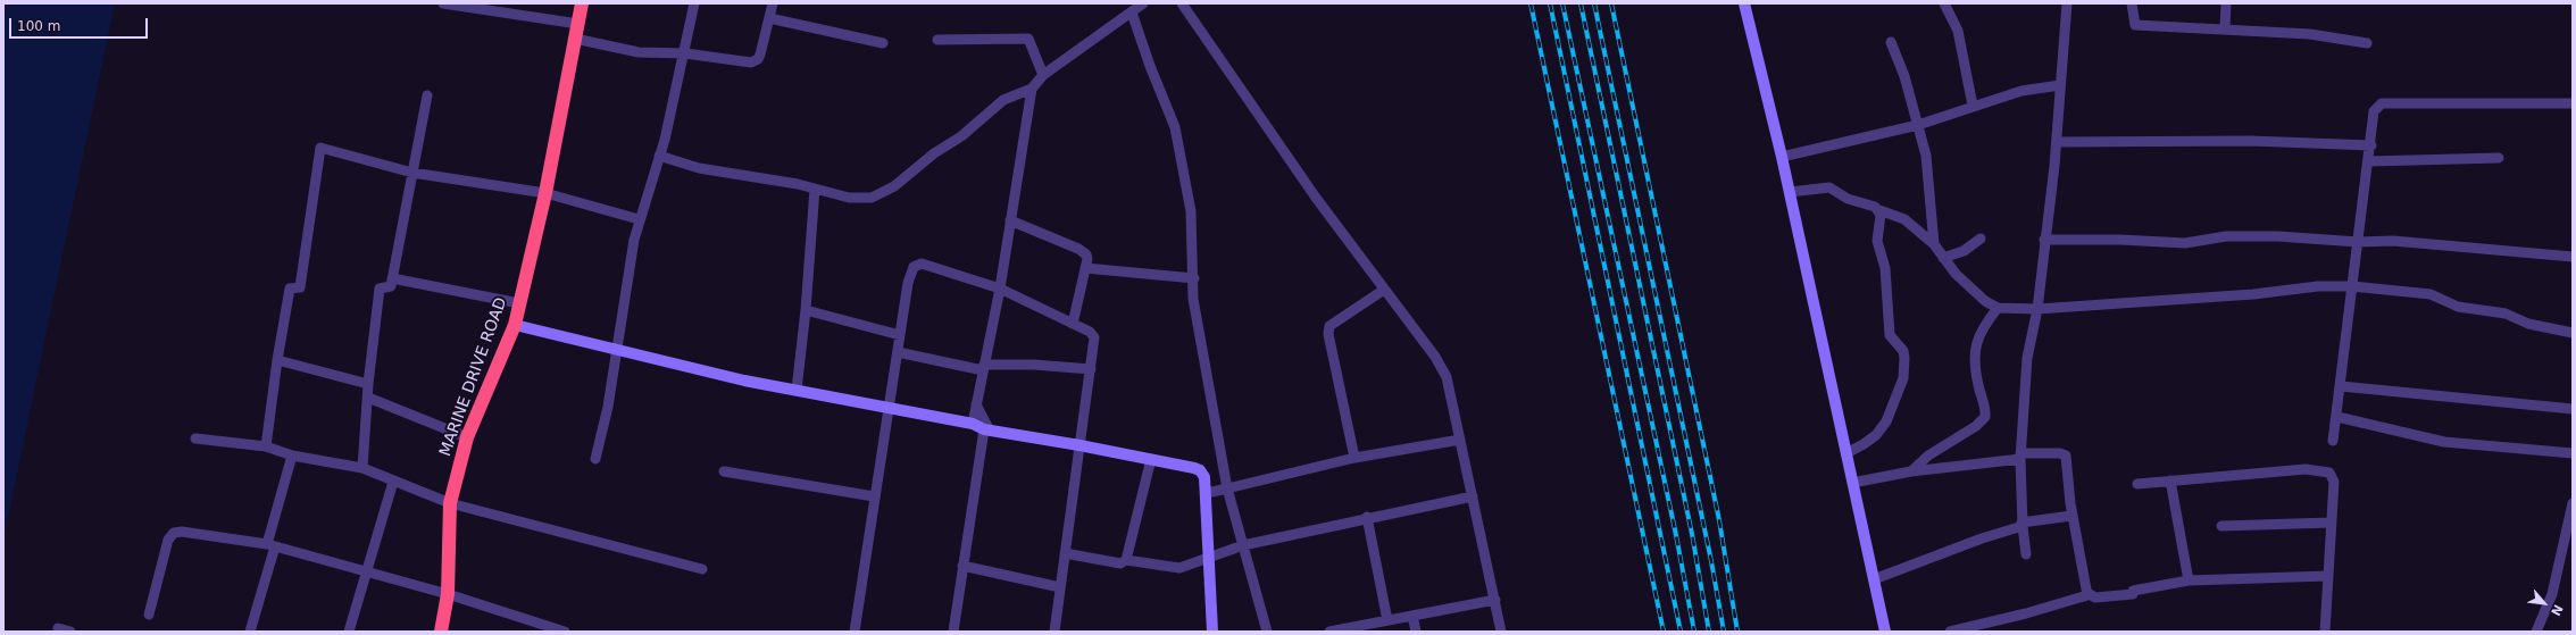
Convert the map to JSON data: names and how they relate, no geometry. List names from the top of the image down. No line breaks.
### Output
{"streets":{"highway":["MARINE DRIVE ROAD"]},"scale_bar":"100 m","north":"bottom right"}
